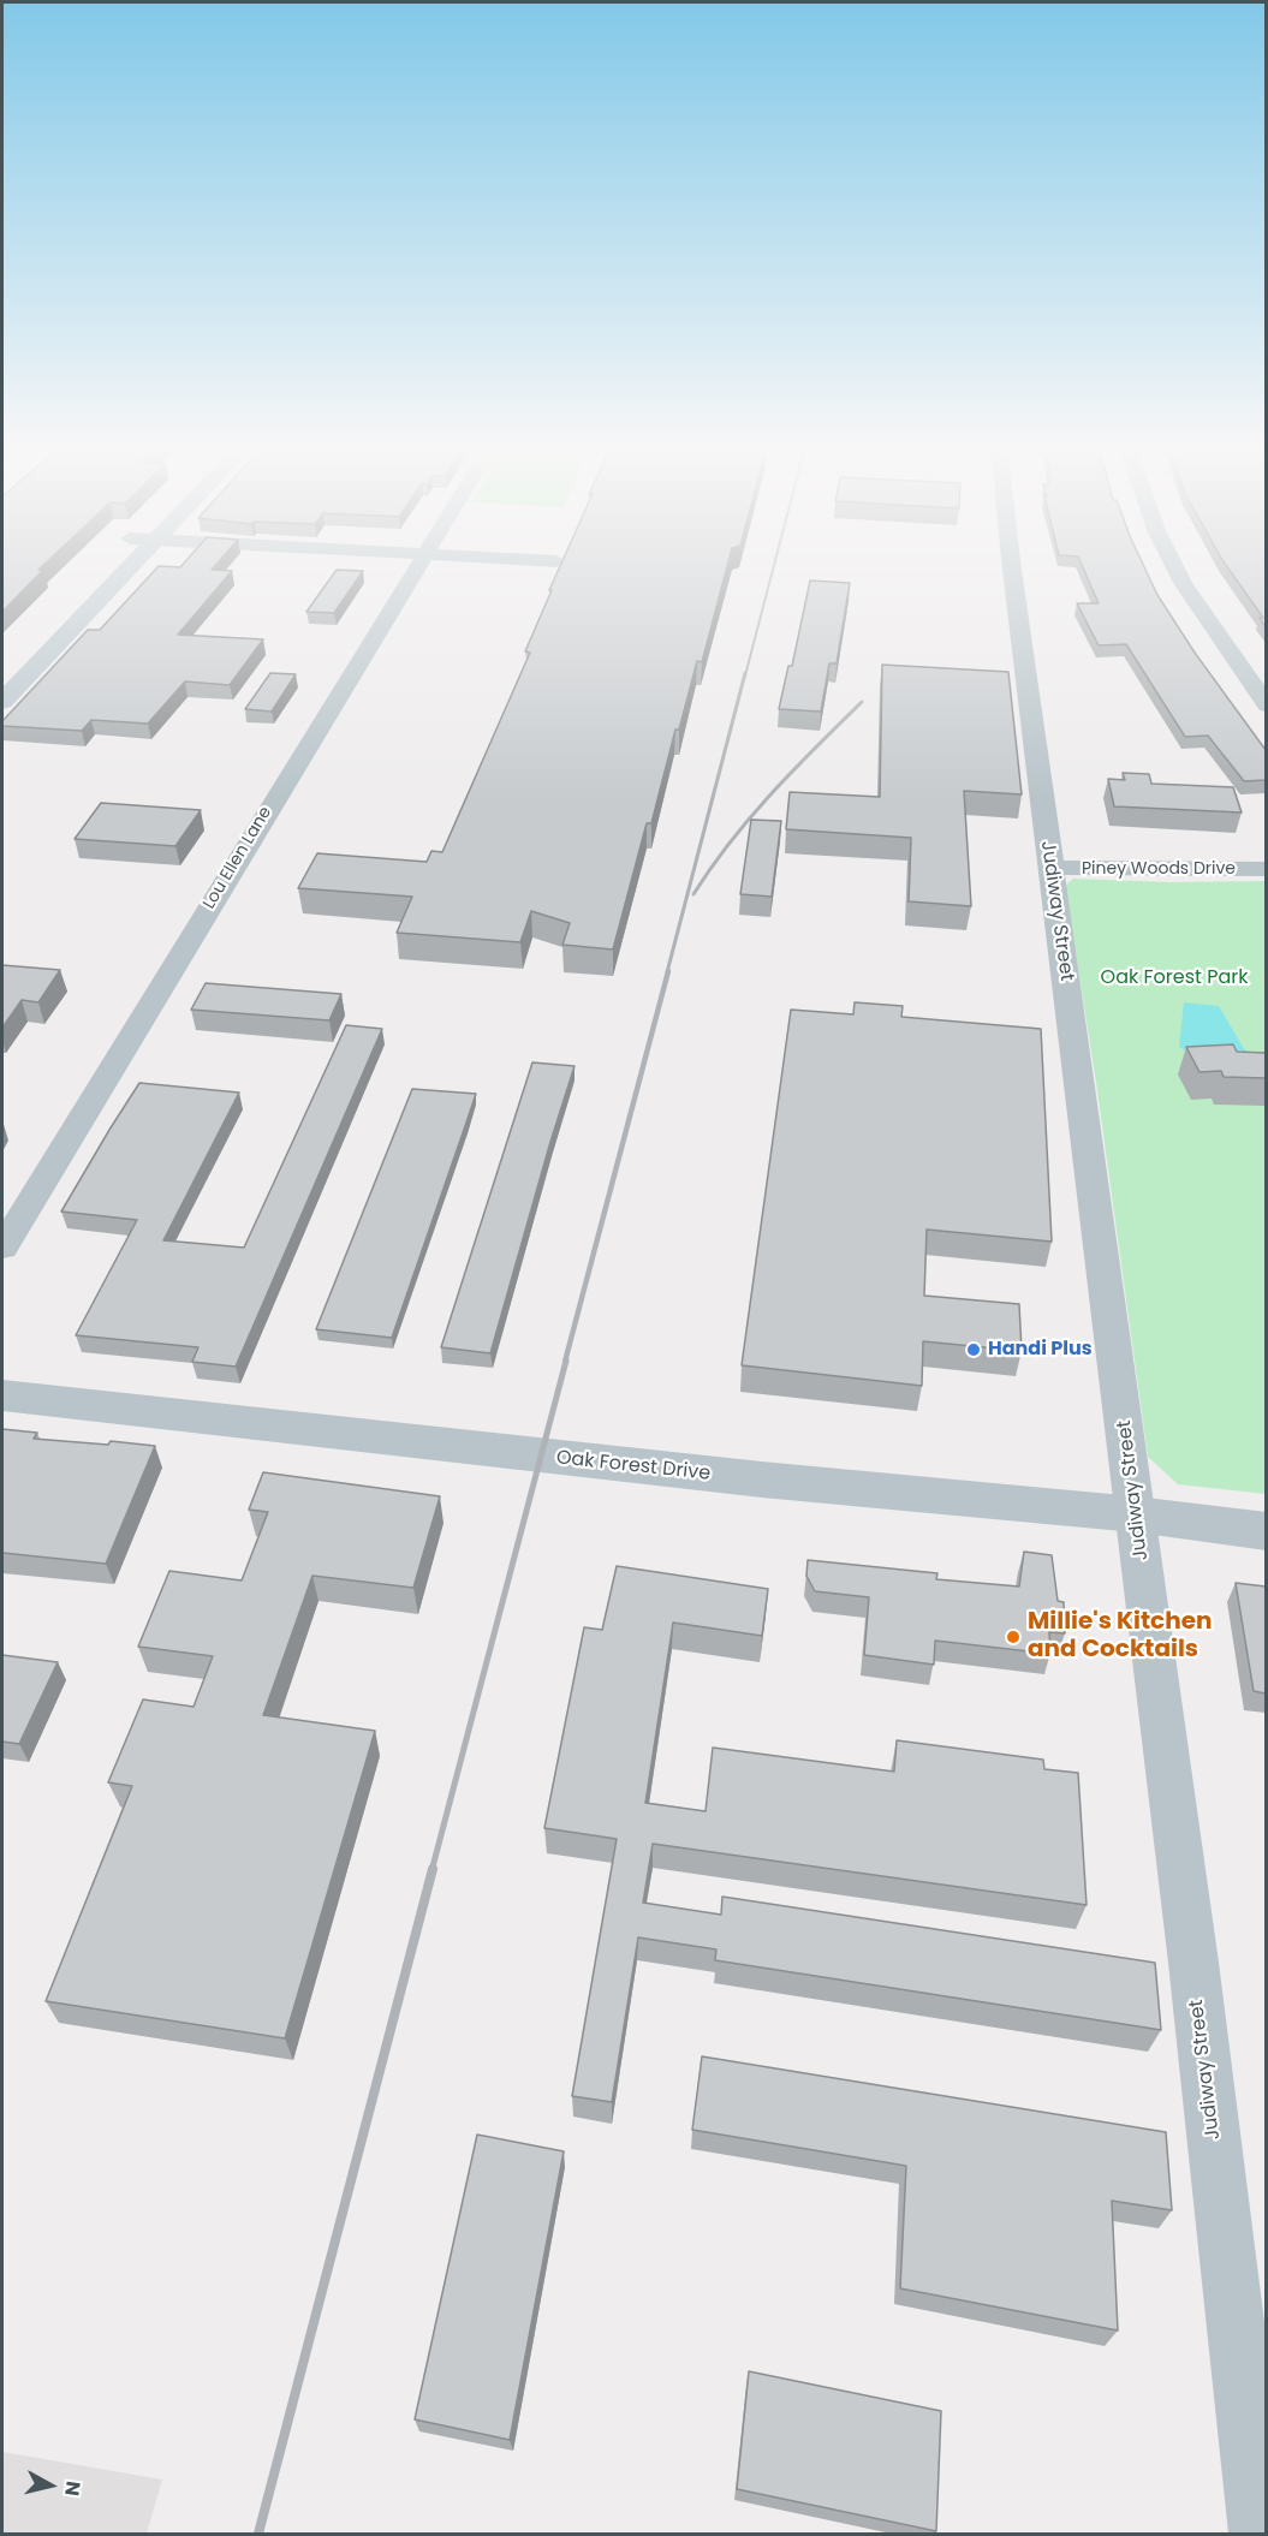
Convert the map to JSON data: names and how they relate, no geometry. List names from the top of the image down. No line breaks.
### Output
{"streets":{"street":["Lou Ellen Lane","Piney Woods Drive","Judiway Street","Oak Forest Drive"]},"crossings":[["Piney Woods Drive","Judiway Street"],["Judiway Street","Oak Forest Drive"]],"parks":["Oak Forest Park"],"places":["Handi Plus","Millie's Kitchen and Cocktails"],"north":"right"}
